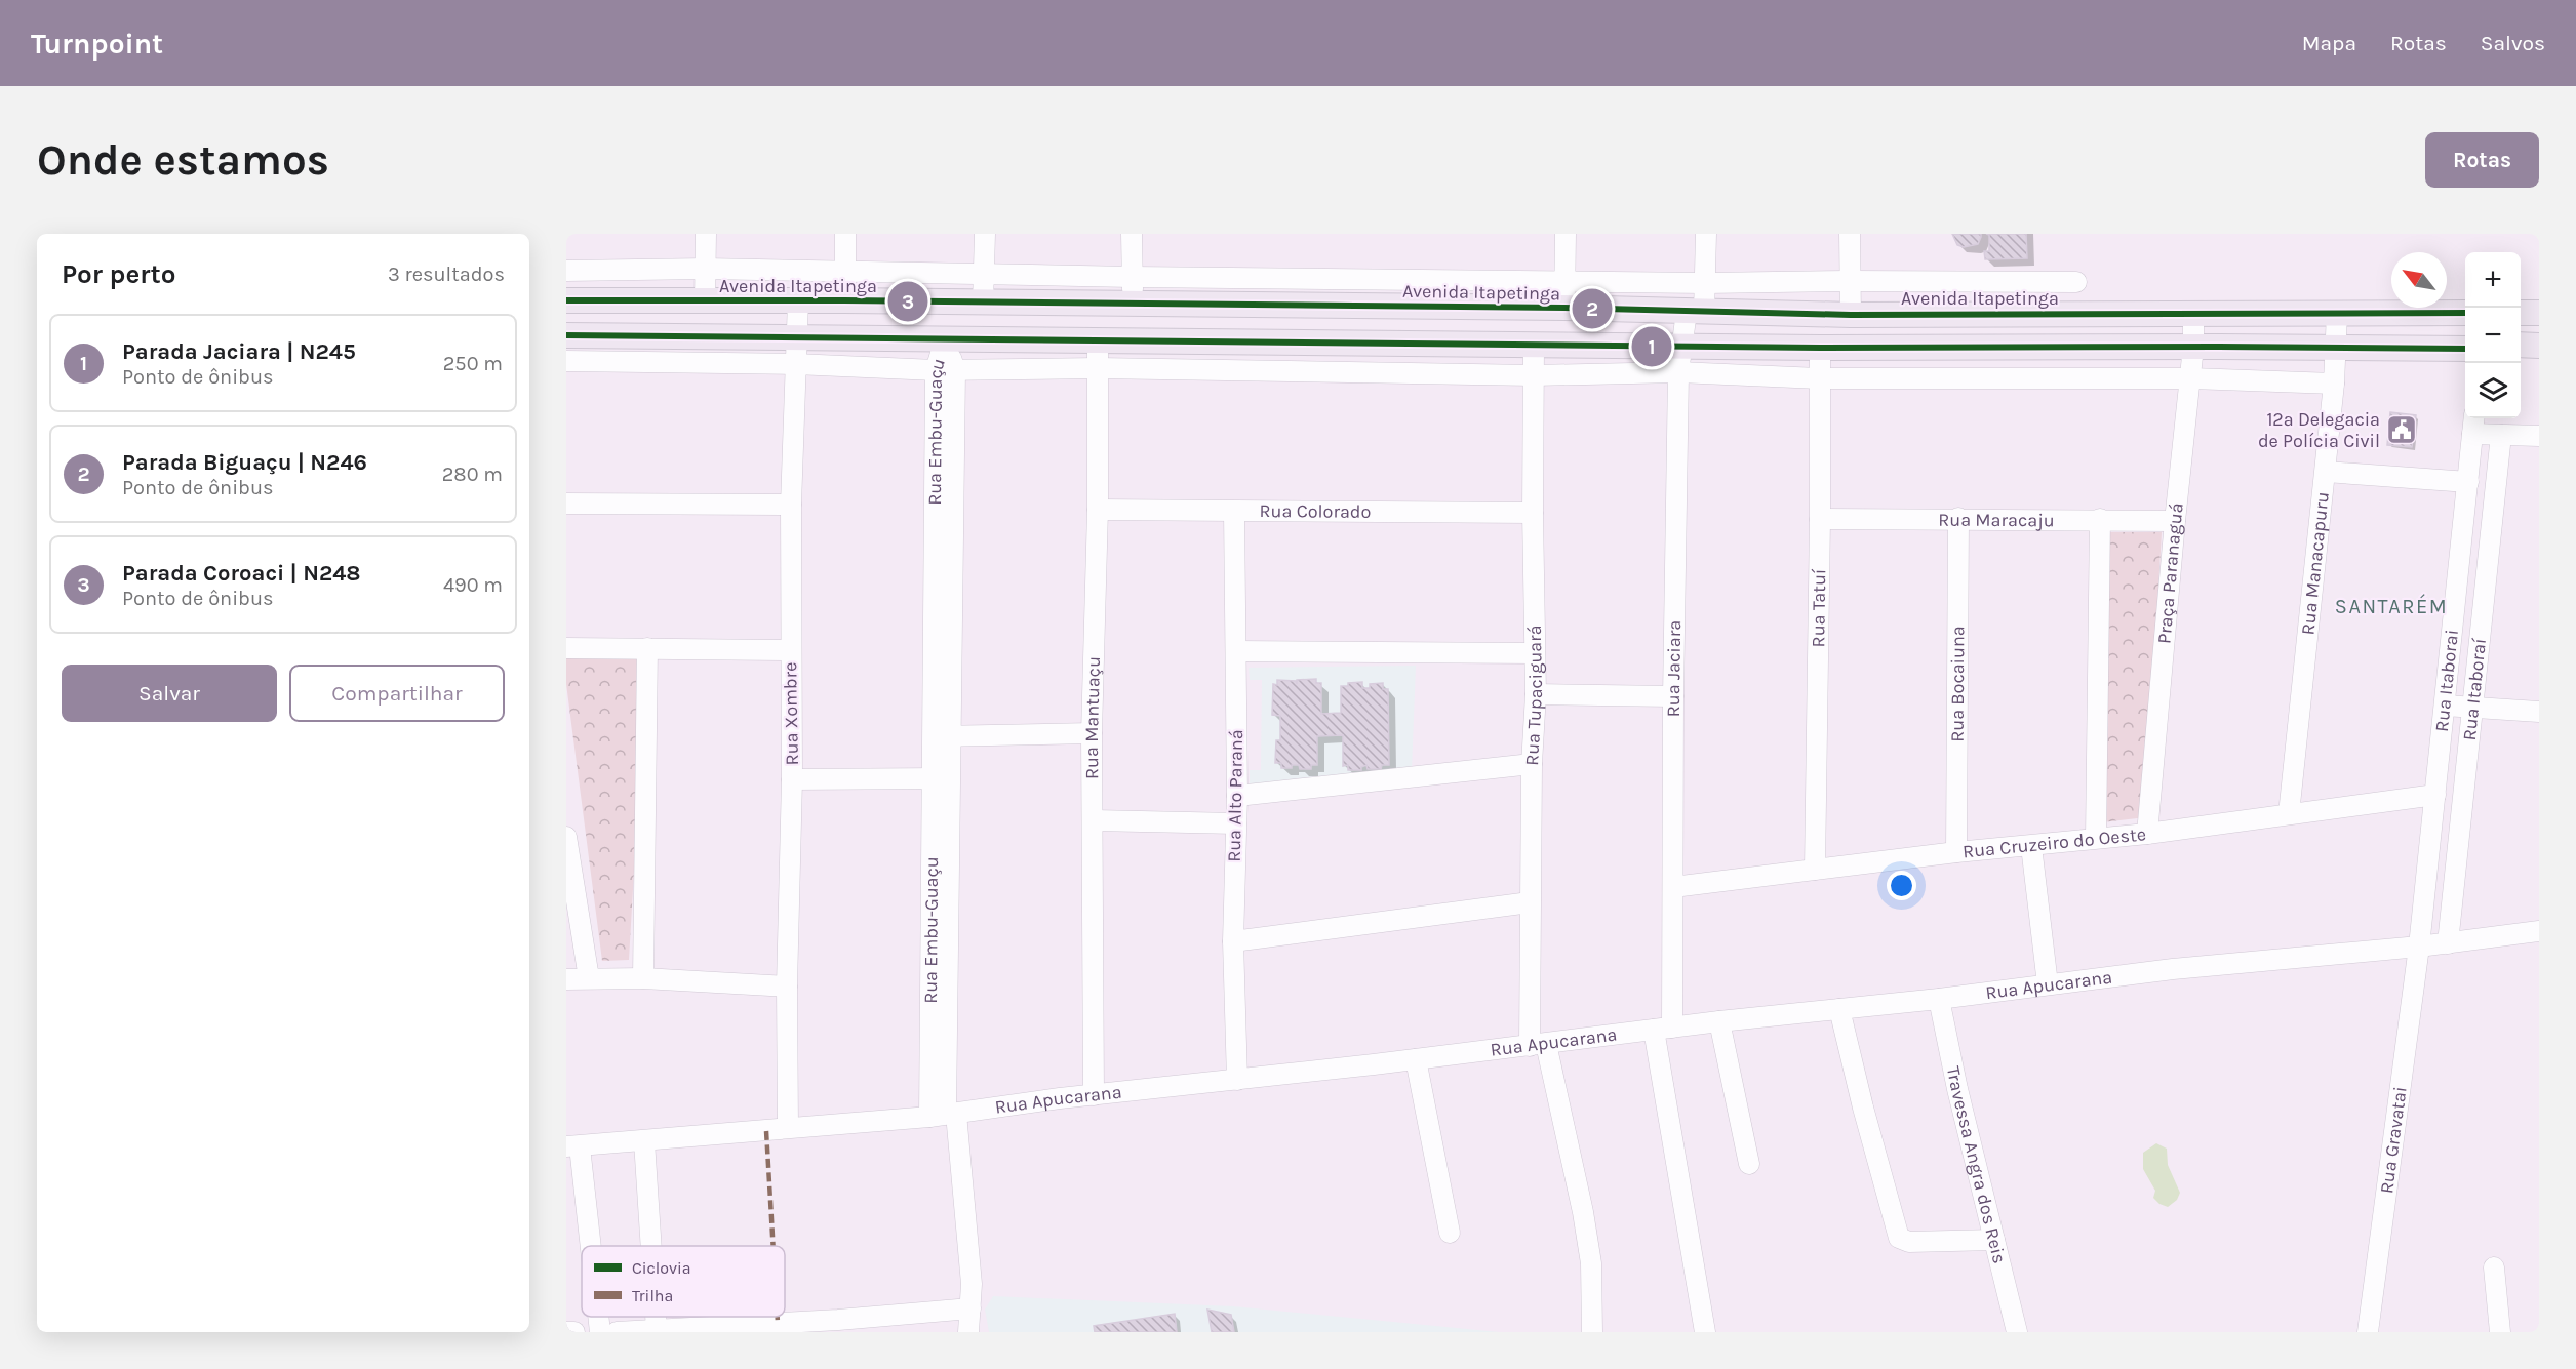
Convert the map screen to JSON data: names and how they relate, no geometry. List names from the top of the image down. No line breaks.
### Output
{"streets":{"main road":["Avenida Itapetinga"],"street":["Rua Embu-Guaçu","Rua Colorado","Rua Maracaju","Rua Manacapuru","Praça Paranaguá","Rua Tatuí","Rua Jaciara","Rua Itaborai","Rua Bocaiuna","Rua Itaboraí","Rua Tupaciguará","Rua Xombre","Rua Mantuaçu","Rua Alto Paraná","Rua Cruzeiro do Oeste","Rua Apucarana","Rua Gravatai","Travessa Angra dos Reis"]},"crossings":[["Avenida Itapetinga","Rua Manacapuru"],["Avenida Itapetinga","Praça Paranaguá"],["Avenida Itapetinga","Rua Jaciara"],["Avenida Itapetinga","Rua Xombre"],["Rua Embu-Guaçu","Rua Apucarana"],["Rua Colorado","Rua Tupaciguará"],["Rua Colorado","Rua Mantuaçu"],["Rua Colorado","Rua Alto Paraná"],["Rua Maracaju","Praça Paranaguá"],["Rua Maracaju","Rua Tatuí"],["Rua Maracaju","Rua Bocaiuna"],["Rua Manacapuru","Rua Cruzeiro do Oeste"],["Praça Paranaguá","Rua Cruzeiro do Oeste"],["Rua Tatuí","Rua Cruzeiro do Oeste"],["Rua Jaciara","Rua Cruzeiro do Oeste"],["Rua Jaciara","Rua Apucarana"],["Rua Itaborai","Rua Cruzeiro do Oeste"],["Rua Itaborai","Rua Apucarana"],["Rua Itaborai","Rua Gravatai"],["Rua Bocaiuna","Rua Cruzeiro do Oeste"],["Rua Itaboraí","Rua Apucarana"],["Rua Tupaciguará","Rua Apucarana"],["Rua Xombre","Rua Apucarana"],["Rua Mantuaçu","Rua Apucarana"],["Rua Alto Paraná","Rua Apucarana"],["Rua Apucarana","Rua Gravatai"],["Rua Apucarana","Travessa Angra dos Reis"]],"districts":["SANTARÉM"],"places":{"public building":["12ª Delegacia de Polícia Civil"]},"legend":["Ciclovia","Trilha"],"north":"top left","page":{"header":"Turnpoint","nav":["Mapa","Rotas","Salvos"],"buttons":["Rotas",["Salvar","Compartilhar"]],"title":"Onde estamos","heading":["Por perto","3 resultados"],"map_buttons":["+","−"],"pins":["3","2","1"],"list":[{"mark":"1","name":"Parada Jaciara | N245","note":"Ponto de ônibus","value":"250 m"},{"mark":"2","name":"Parada Biguaçu | N246","note":"Ponto de ônibus","value":"280 m"},{"mark":"3","name":"Parada Coroaci | N248","note":"Ponto de ônibus","value":"490 m"}]}}
